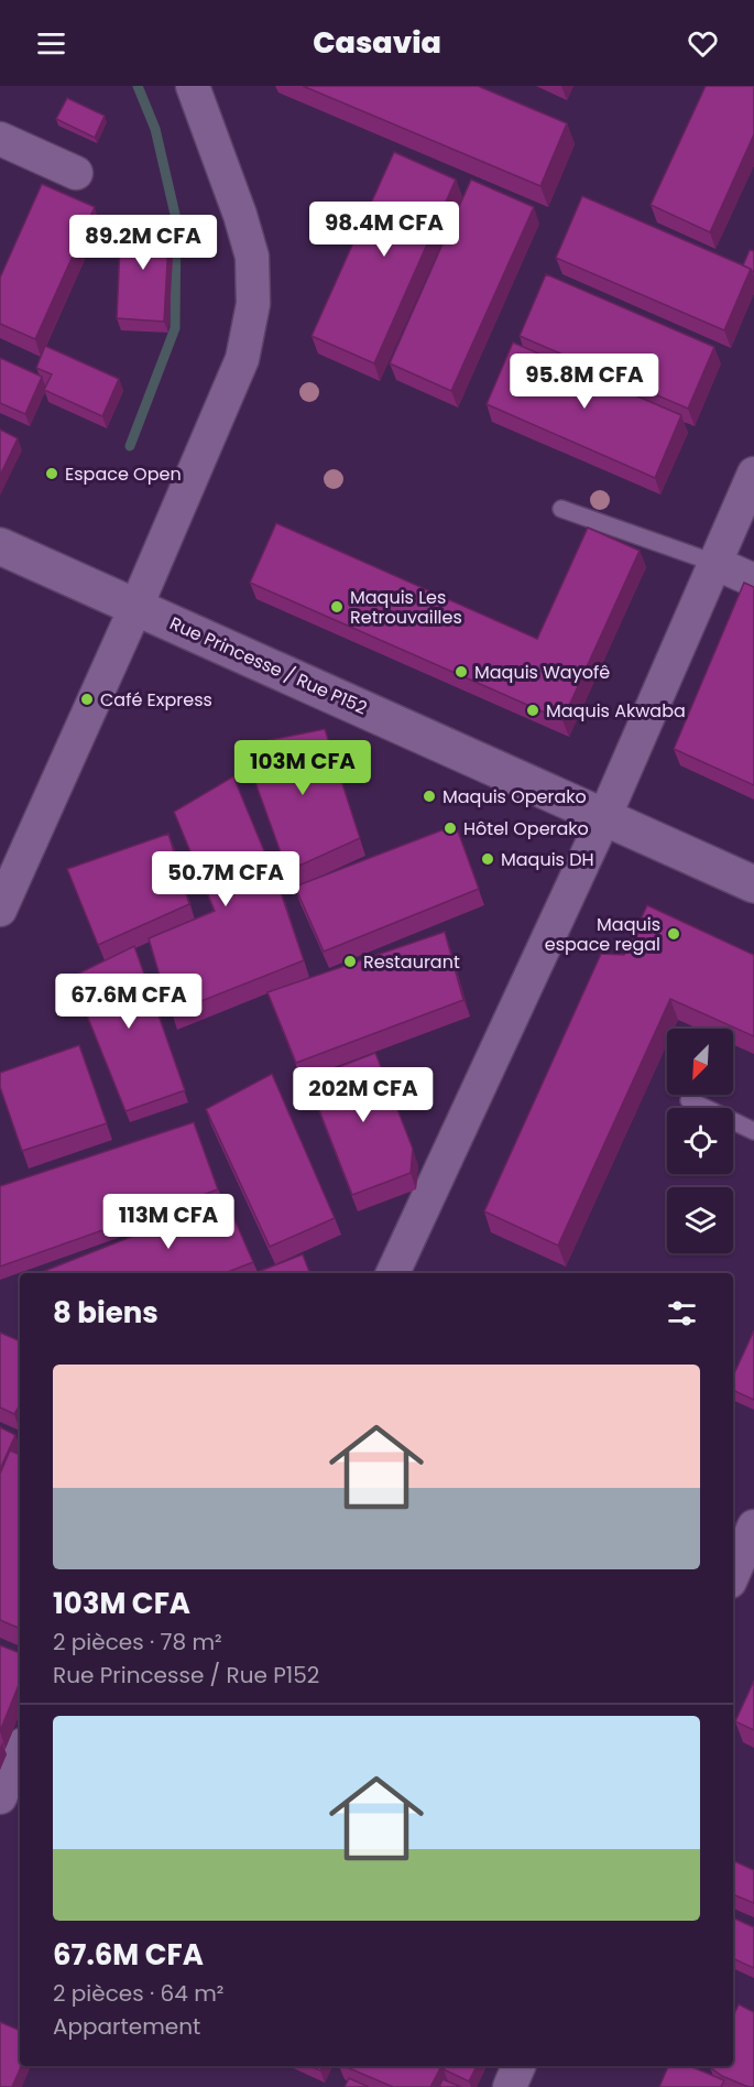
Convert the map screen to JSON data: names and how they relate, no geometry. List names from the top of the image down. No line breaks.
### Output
{"streets":{"street":["Rue Princesse / Rue P152"]},"places":["Espace Open","Maquis Les Retrouvailles","Maquis Wayofê","Café Express","Maquis Akwaba","Maquis Operako","Hôtel Operako","Maquis DH","Maquis espace regal","Restaurant"],"north":"bottom left","page":{"header":"Casavia","price":["98.4M CFA","89.2M CFA","95.8M CFA","103M CFA","50.7M CFA","67.6M CFA","202M CFA","113M CFA"],"heading":"8 biens","list":[{"name":"103M CFA","note":"2 pièces · 78 m² · Rue Princesse / Rue P152"},{"name":"67.6M CFA","note":"2 pièces · 64 m² · Appartement"}]}}
